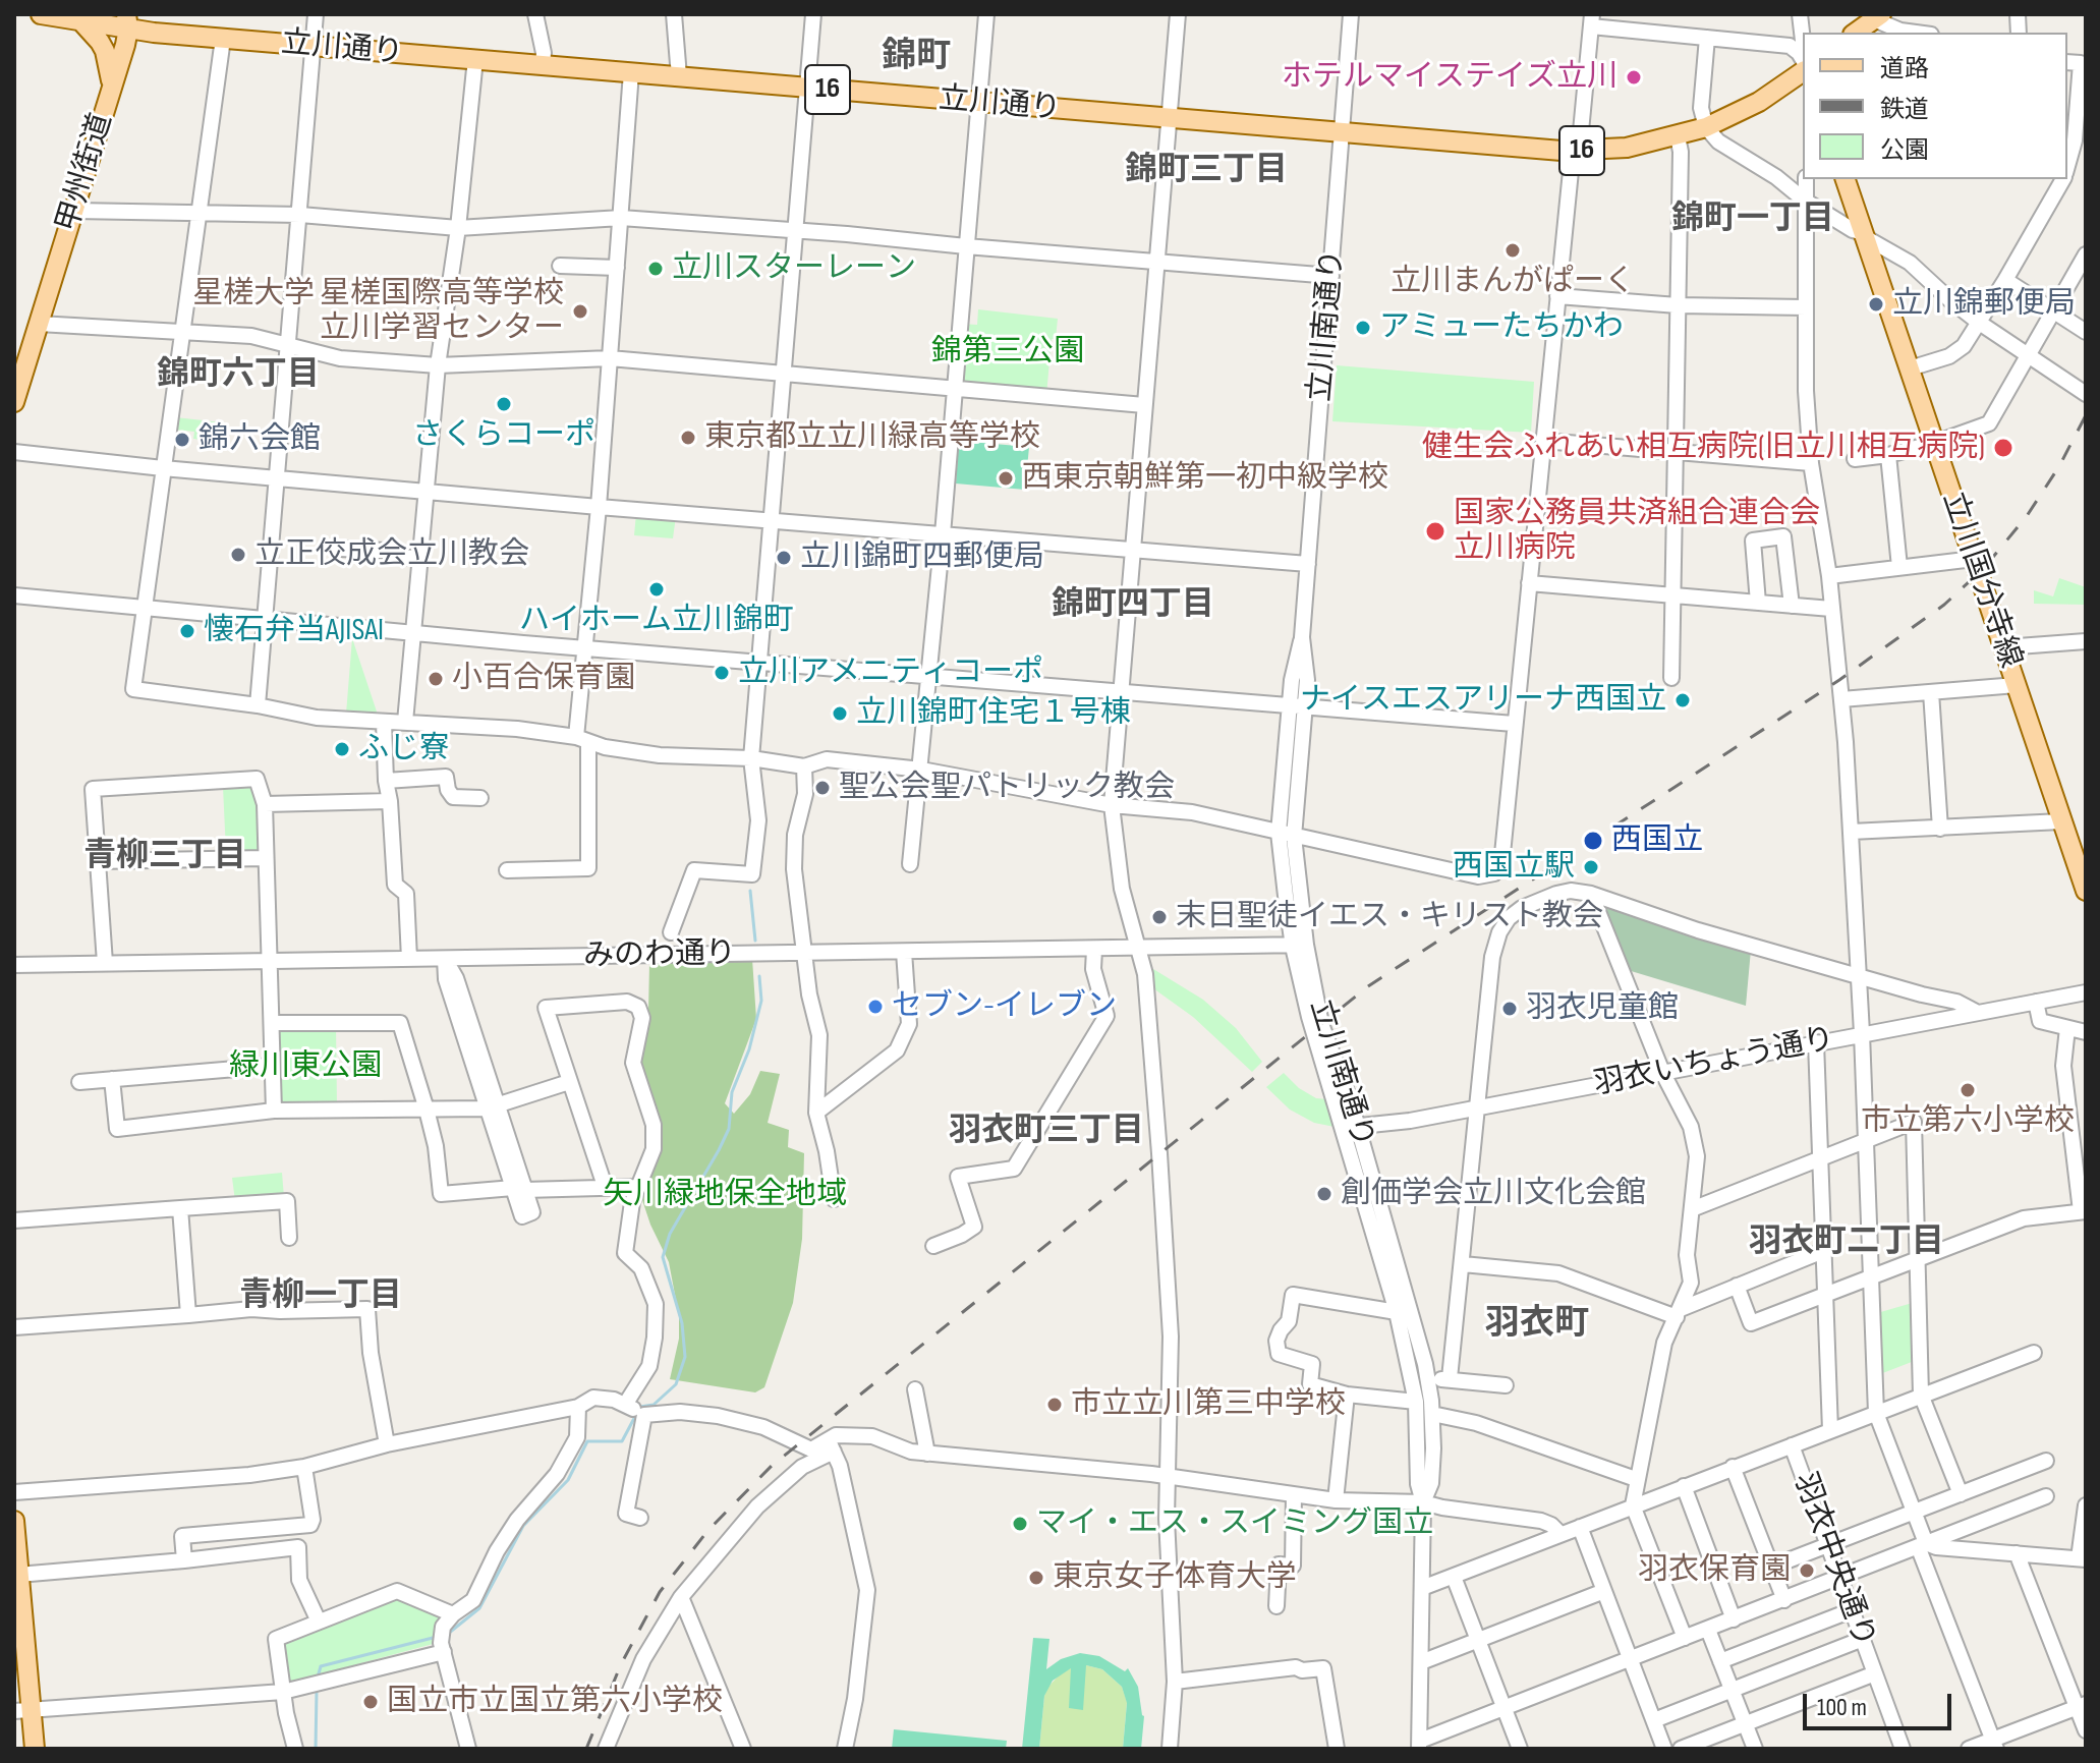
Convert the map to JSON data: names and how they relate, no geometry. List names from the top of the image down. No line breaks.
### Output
{"streets":{"main road":["立川通り","16","甲州街道","立川国分寺線"],"street":["立川南通り","みのわ通り","羽衣いちょう通り","羽衣中央通り"]},"crossings":[["立川通り","甲州街道"],["立川通り","立川南通り"],["立川南通り","みのわ通り"],["立川南通り","羽衣いちょう通り"]],"districts":["錦町","錦町三丁目","錦町一丁目","錦町六丁目","錦町四丁目","青柳三丁目","羽衣町三丁目","羽衣町二丁目","青柳一丁目","羽衣町"],"parks":["錦第三公園","緑川東公園","矢川緑地保全地域"],"places":["ホテルマイステイズ立川","立川まんがぱーく","立川スターレーン","立川錦郵便局","星槎大学 星槎国際高等学校 立川学習センター","アミューたちかわ","さくらコーポ","東京都立立川緑高等学校","錦六会館","健生会ふれあい相互病院(旧立川相互病院)","西東京朝鮮第一初中級学校","国家公務員共済組合連合会 立川病院","立正佼成会立川教会","立川錦町四郵便局","ハイホーム立川錦町","懐石弁当AJISAI","立川アメニティコーポ","小百合保育園","ナイスエスアリーナ西国立","立川錦町住宅１号棟","ふじ寮","聖公会聖パトリック教会","西国立","西国立駅","末日聖徒イエス・キリスト教会","セブン-イレブン","羽衣児童館","市立第六小学校","創価学会立川文化会館","市立立川第三中学校","マイ・エス・スイミング国立","羽衣保育園","東京女子体育大学","国立市立国立第六小学校"],"legend":["道路","鉄道","公園"],"scale_bar":"100 m"}
